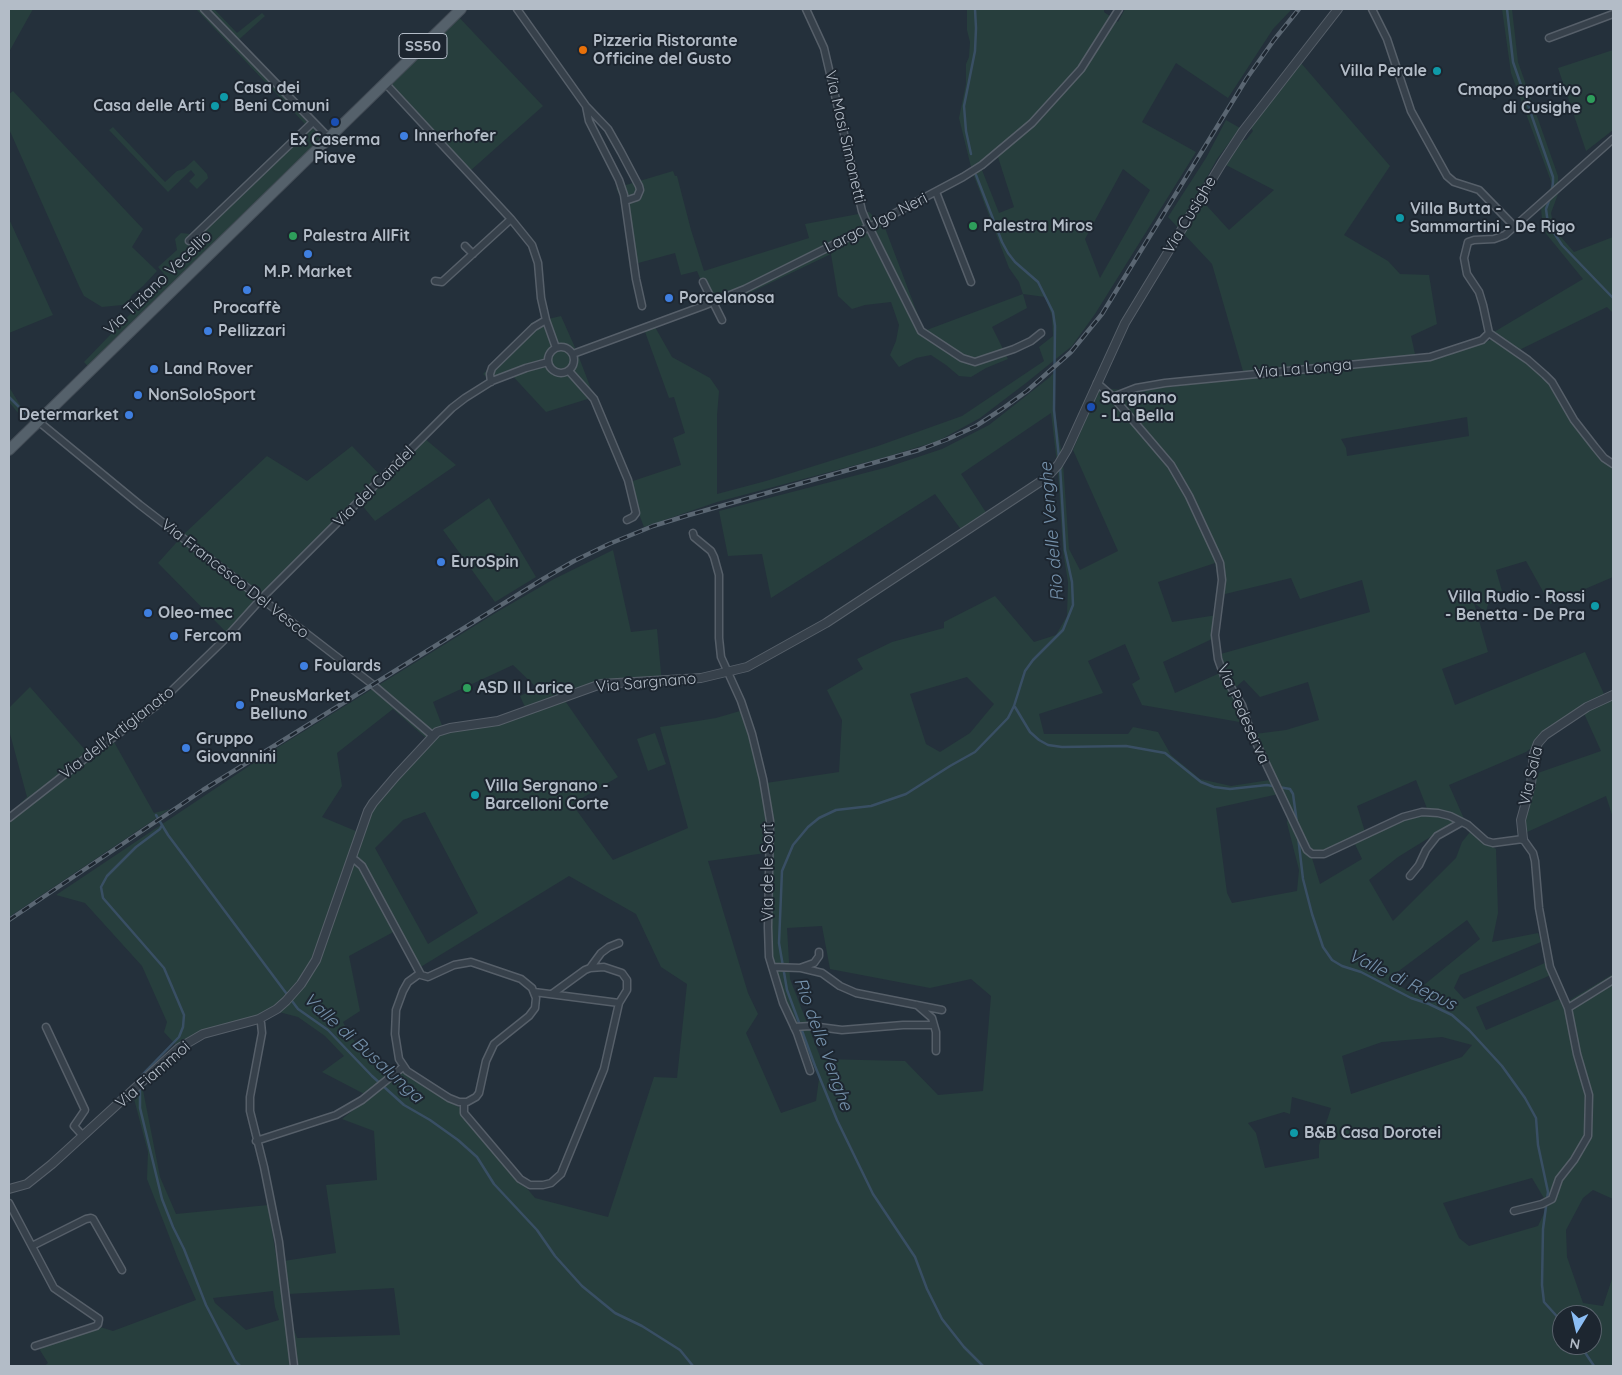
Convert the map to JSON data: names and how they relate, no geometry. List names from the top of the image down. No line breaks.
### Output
{"streets":{"main road":["SS50","Via Tiziano Vecellio"],"street":["Via Masi Simonetti","Via Cusighe","Largo Ugo Neri","Via La Longa","Via del Candel","Via Francesco Del Vesco","Via Sargnano","Via Pedeserva","Via dell'Artigianato","Via Sala","Via de le Sort","Via Fiammoi"]},"crossings":[["Via Masi Simonetti","Largo Ugo Neri"],["Via Cusighe","Via Sargnano"],["Via Cusighe","Via Pedeserva"],["Largo Ugo Neri","Via del Candel"],["Via Tiziano Vecellio","Via Francesco Del Vesco"],["Via La Longa","Via Pedeserva"],["Via del Candel","Via Francesco Del Vesco"],["Via del Candel","Via dell'Artigianato"],["Via Francesco Del Vesco","Via Sargnano"],["Via Francesco Del Vesco","Via dell'Artigianato"],["Via Sargnano","Via de le Sort"],["Via Sargnano","Via Fiammoi"],["Via Pedeserva","Via Sala"]],"water":["Rio delle Venghe","Valle di Repus","Valle di Busalunga"],"places":["Pizzeria Ristorante Officine del Gusto","Villa Perale","Casa dei Beni Comuni","Cmapo sportivo di Cusighe","Casa delle Arti","Ex Caserma Piave","Innerhofer","Villa Butta - Sammartini - De Rigo","Palestra Miros","Palestra AllFit","M.P. Market","Procaffè","Porcelanosa","Pellizzari","Land Rover","NonSoloSport","Sargnano - La Bella","Determarket","EuroSpin","Villa Rudio - Rossi - Benetta - De Pra","Oleo-mec","Fercom","Foulards","ASD Il Larice","PneusMarket Belluno","Gruppo Giovannini","Villa Sergnano - Barcelloni Corte","B&B Casa Dorotei"],"north":"bottom"}
